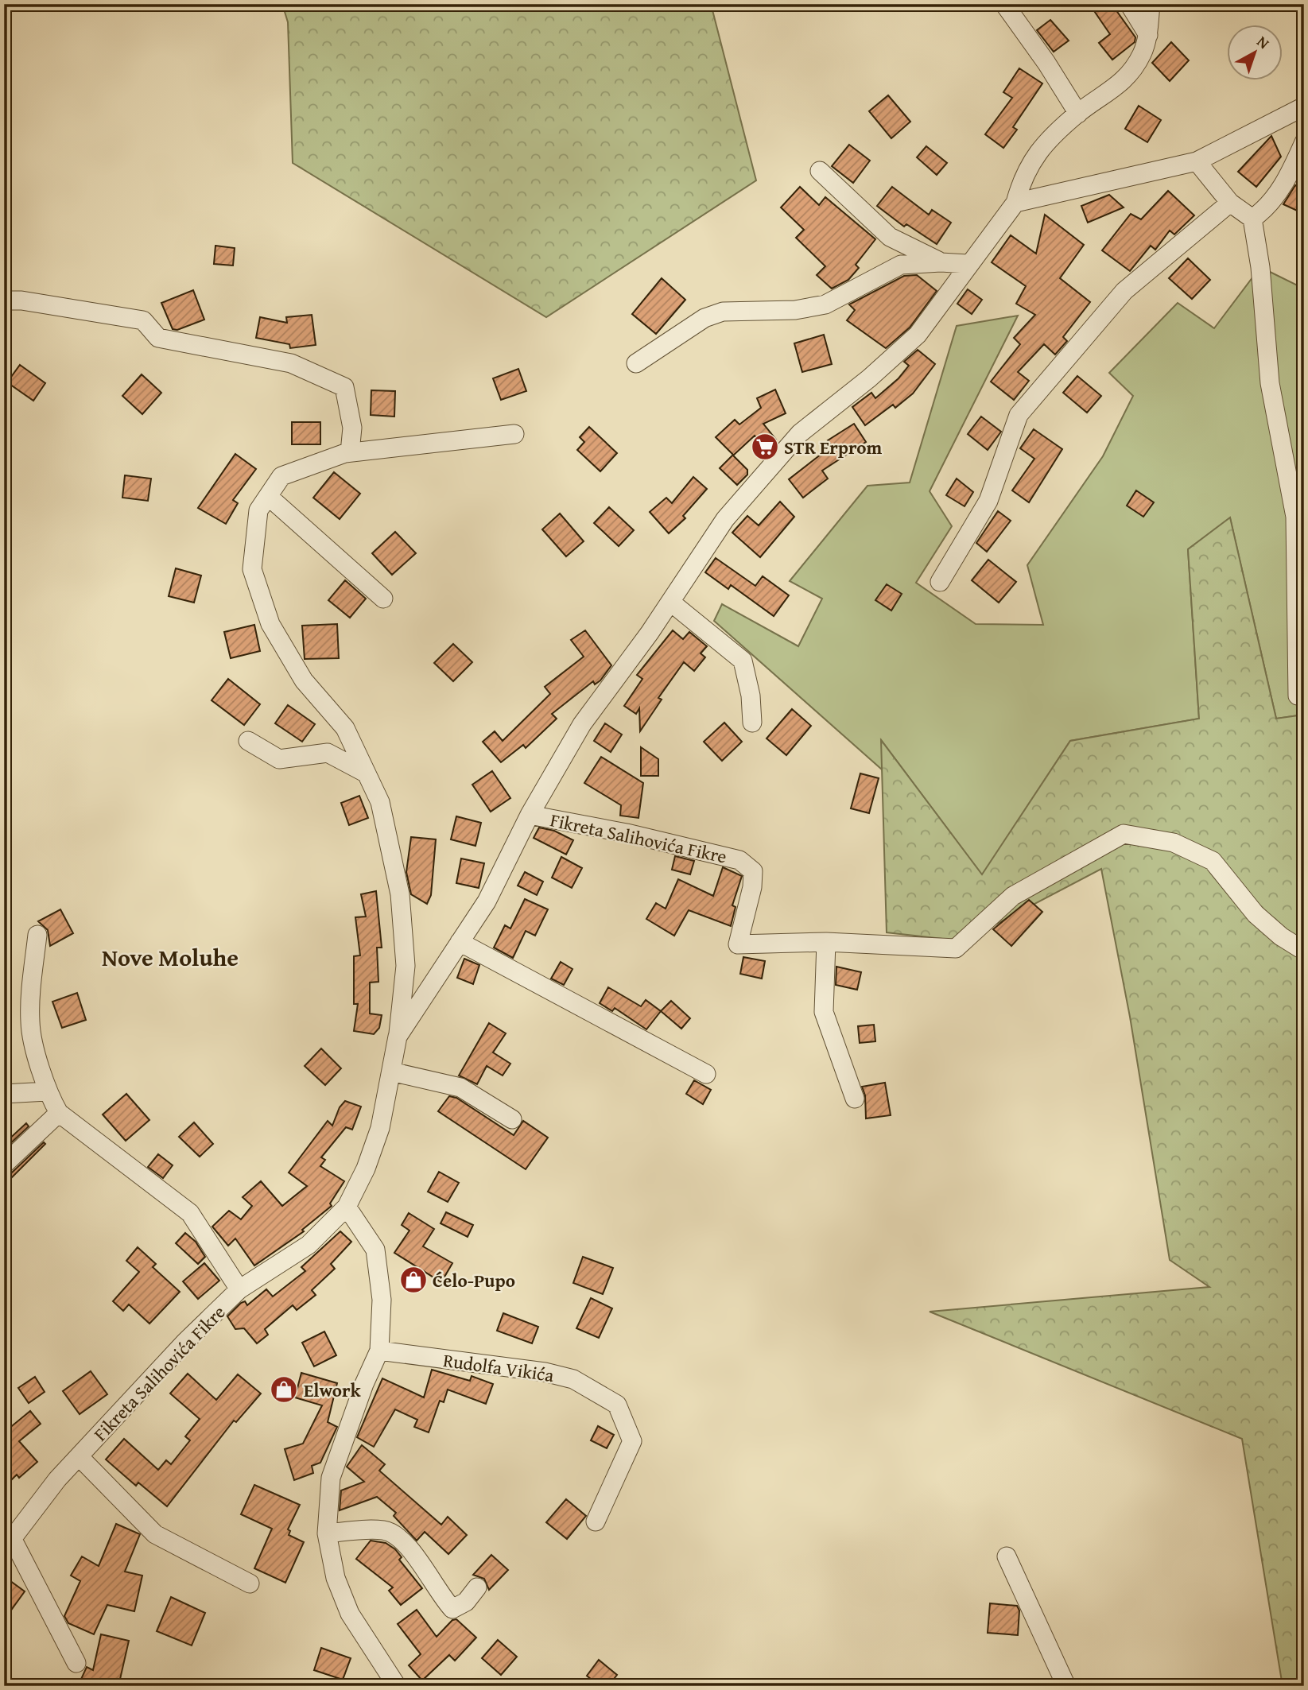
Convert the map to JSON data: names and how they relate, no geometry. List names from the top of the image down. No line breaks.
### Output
{"streets":{"street":["Fikreta Salihovića Fikre","Rudolfa Vikića"]},"districts":["Nove Moluhe"],"places":{"supermarket":["STR Erprom"],"shop":["Ćelo-Pupo","Elwork"]},"north":"top right"}
